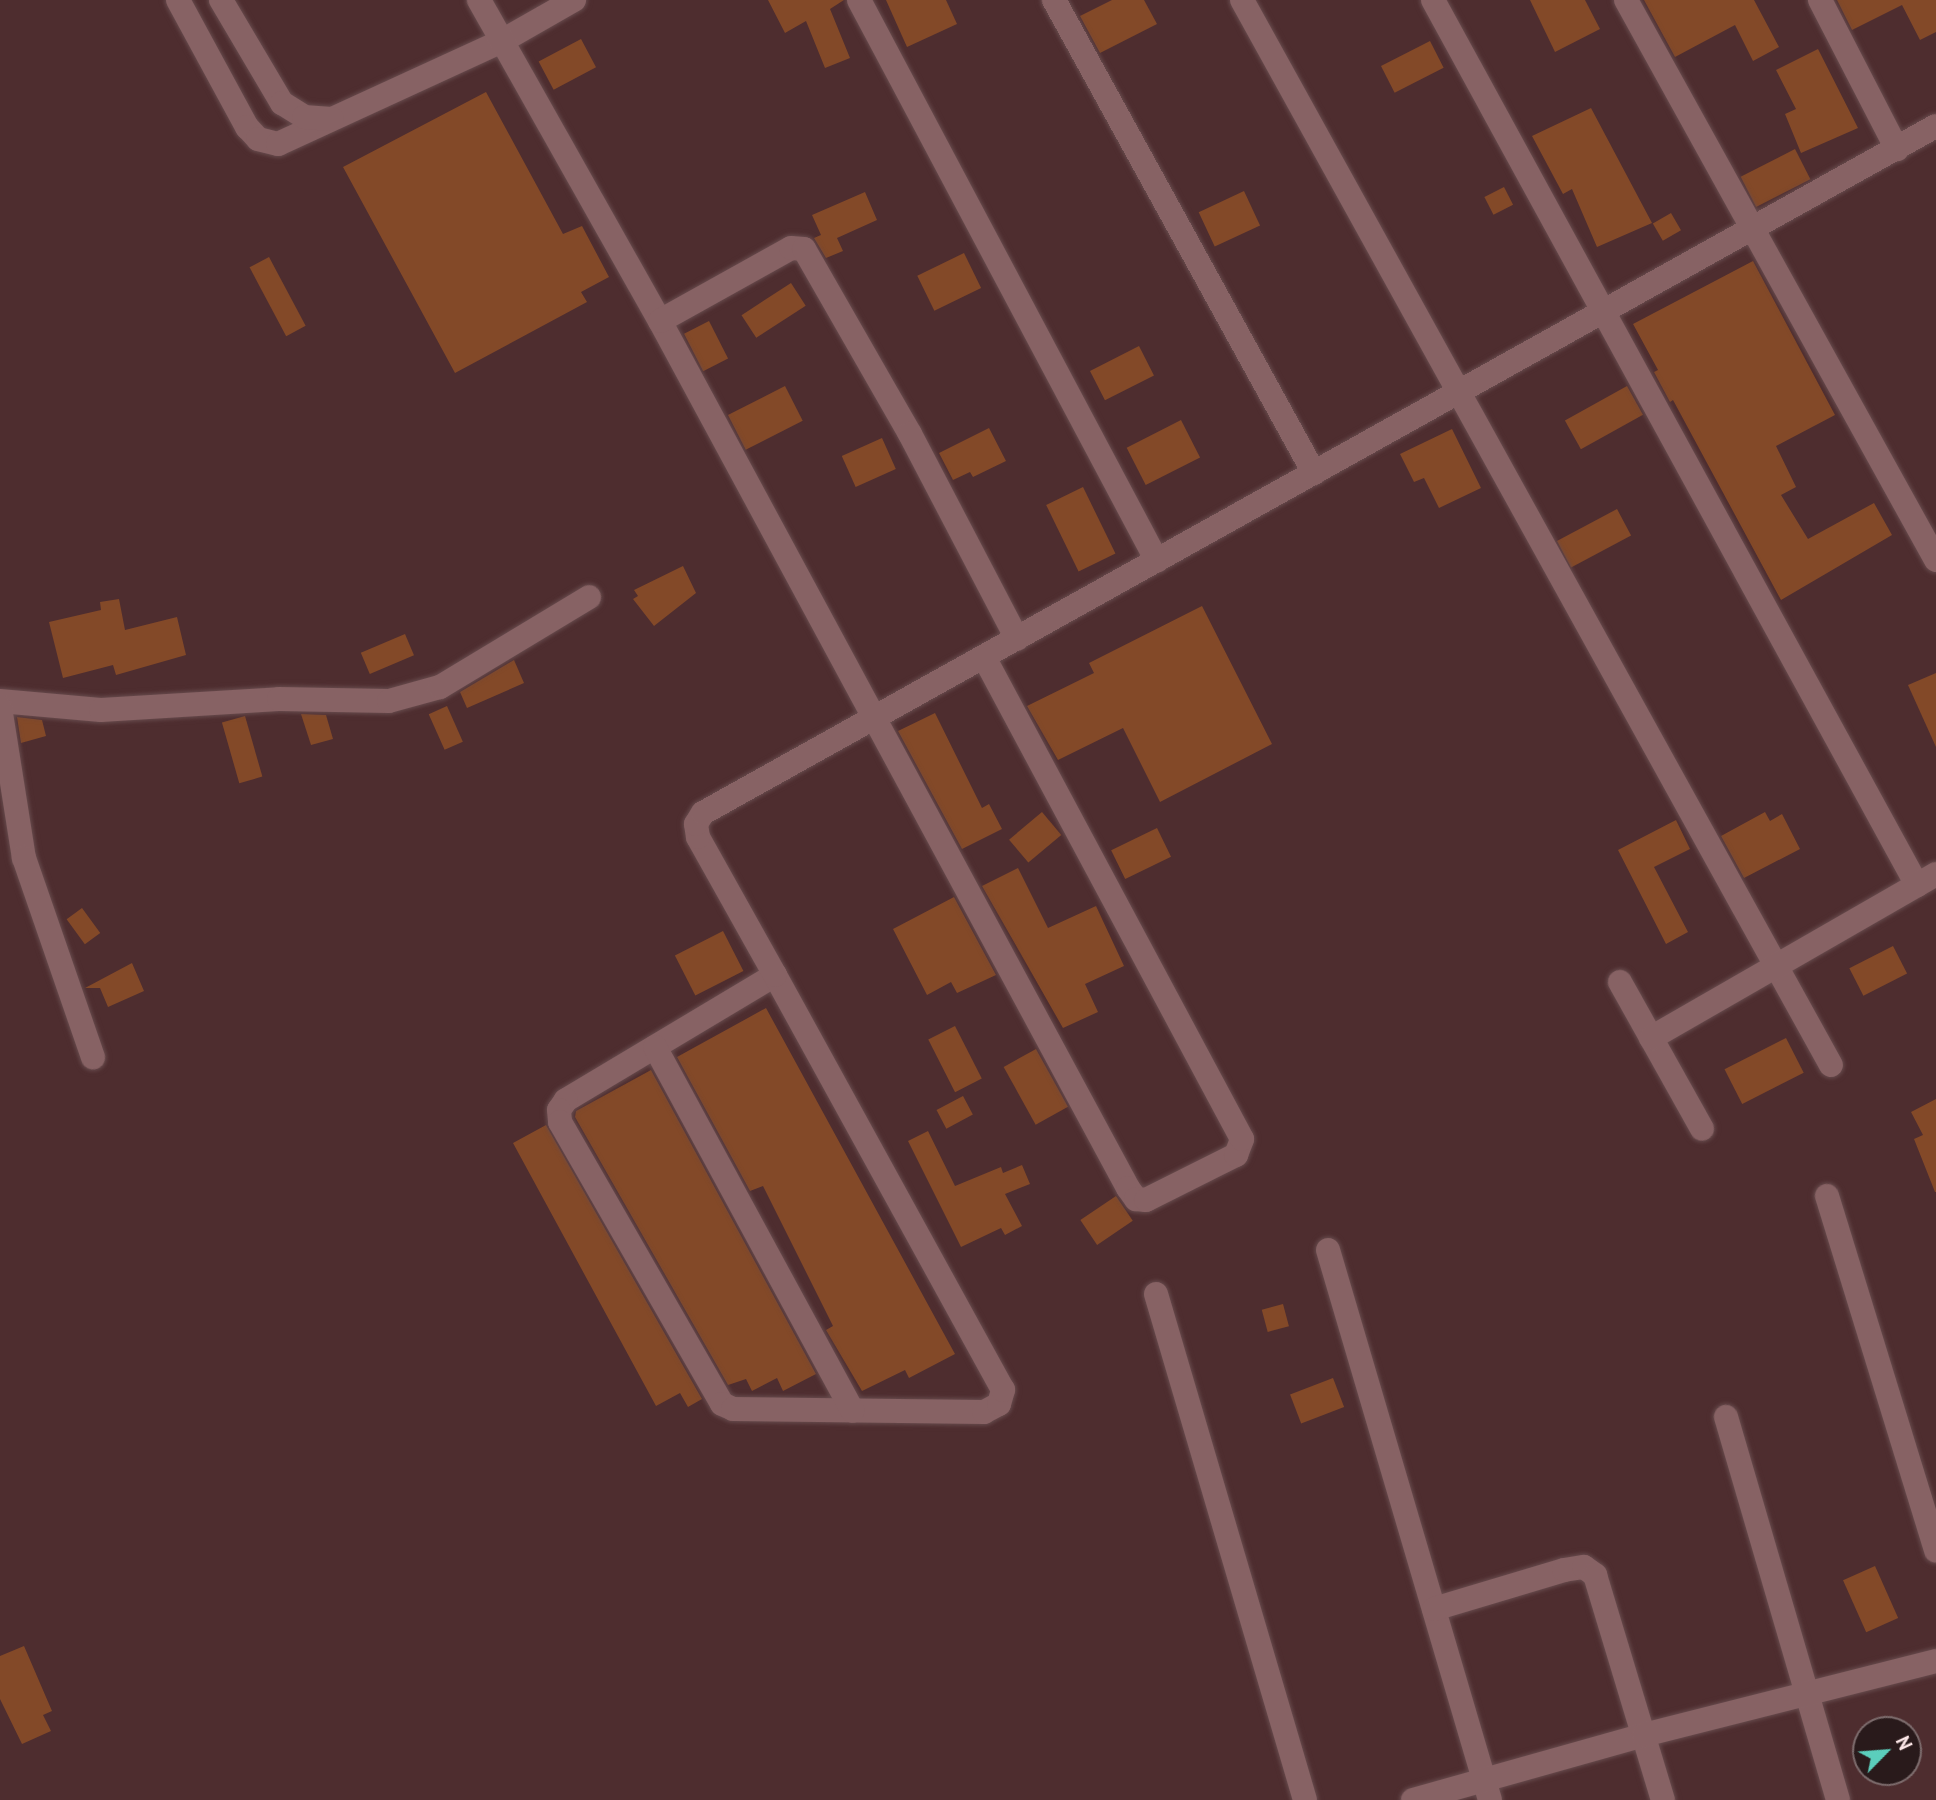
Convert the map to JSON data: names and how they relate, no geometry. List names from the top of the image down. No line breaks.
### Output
{"north":"top right"}
